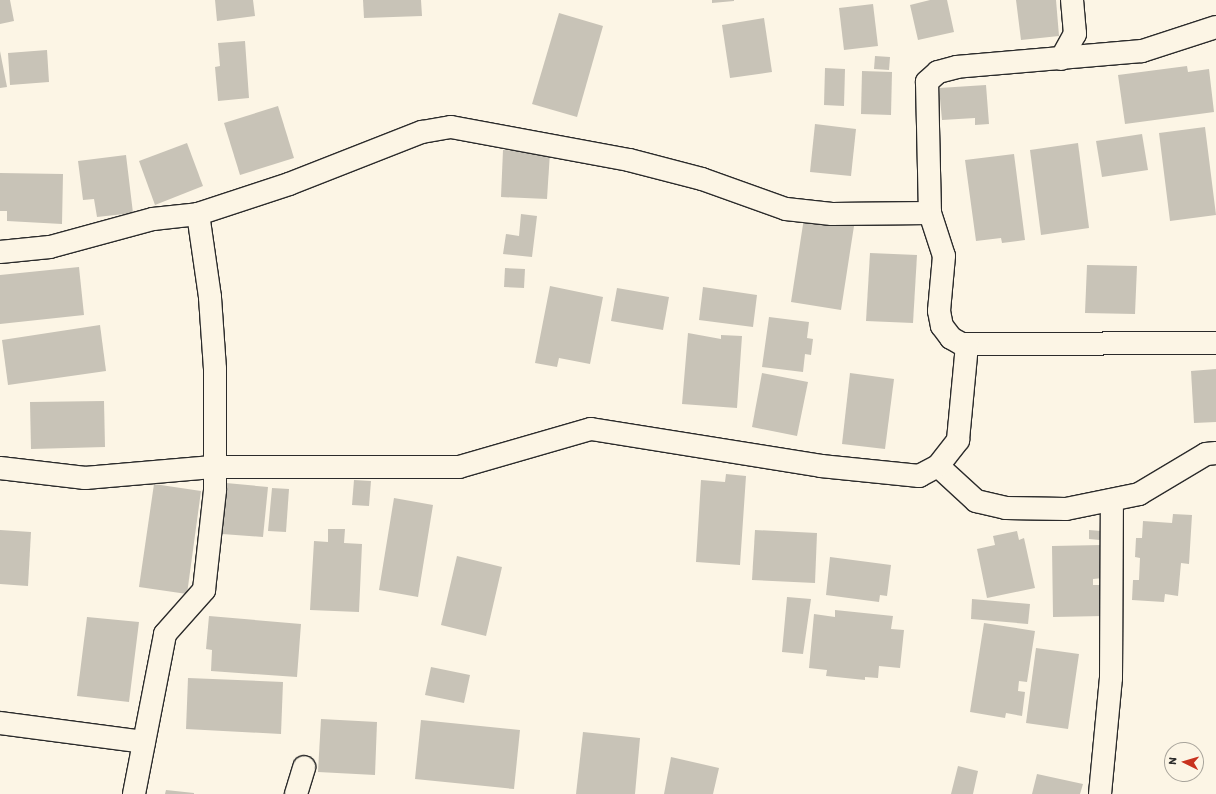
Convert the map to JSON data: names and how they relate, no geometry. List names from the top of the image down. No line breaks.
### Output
{"north":"left"}
